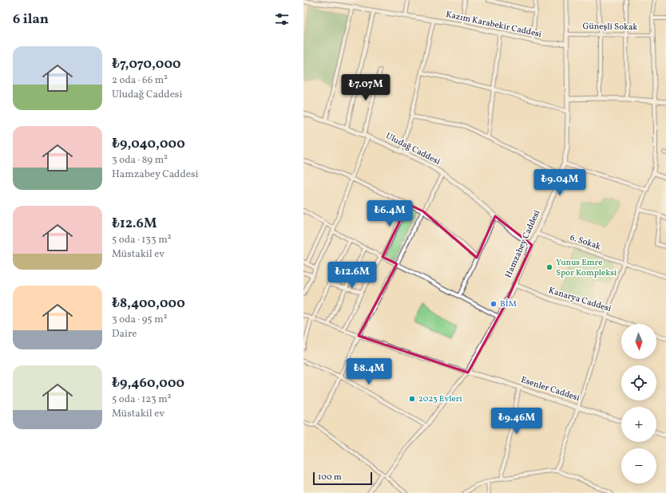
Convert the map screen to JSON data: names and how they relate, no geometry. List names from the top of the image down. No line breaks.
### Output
{"streets":{"street":["Kazım Karabekir Caddesi","Güneşli Sokak","Uludağ Caddesi","6. Sokak","Hamzabey Caddesi","Kanarya Caddesi","Esenler Caddesi"]},"crossings":[["Kazım Karabekir Caddesi","Hamzabey Caddesi"],["Güneşli Sokak","Hamzabey Caddesi"],["Uludağ Caddesi","Hamzabey Caddesi"],["6. Sokak","Hamzabey Caddesi"],["Hamzabey Caddesi","Kanarya Caddesi"],["Hamzabey Caddesi","Esenler Caddesi"]],"places":["Yunus Emre Spor Kompleksi","BİM","2023 Evleri"],"scale_bar":"100 m","north":"bottom","page":{"heading":"6 ilan","list":[{"name":"₺7,070,000","note":"2 oda · 66 m² · Uludağ Caddesi"},{"name":"₺9,040,000","note":"3 oda · 89 m² · Hamzabey Caddesi"},{"name":"₺12.6M","note":"5 oda · 133 m² · Müstakil ev"},{"name":"₺8,400,000","note":"3 oda · 95 m² · Daire"},{"name":"₺9,460,000","note":"5 oda · 123 m² · Müstakil ev"}],"price":["₺7.07M","₺9.04M","₺6.4M","₺12.6M","₺8.4M","₺9.46M"],"map_buttons":["+","−"],"scale":"100 m"}}
